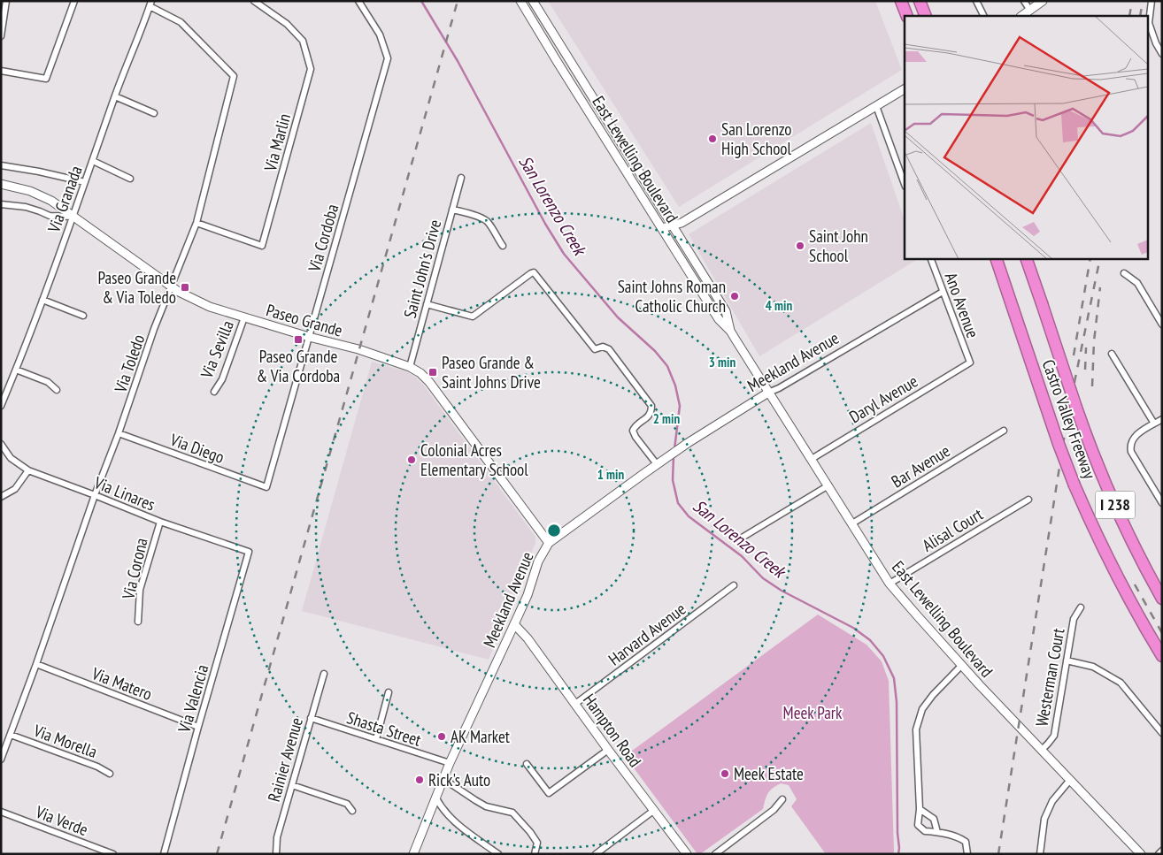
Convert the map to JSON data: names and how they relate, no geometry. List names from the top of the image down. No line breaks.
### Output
{"streets":{"highway":["Castro Valley Freeway","I 238"],"main road":["East Lewelling Boulevard","Paseo Grande","Meekland Avenue","Hampton Road"],"street":["Via Marlin","Via Granada","Via Cordoba","Saint John's Drive","Ano Avenue","Via Sevilla","Via Toledo","Daryl Avenue","Via Diego","Bar Avenue","Via Linares","Alisal Court","Via Corona","Harvard Avenue","Westerman Court","Via Matero","Via Valencia","Shasta Street","Via Morella","Rainier Avenue","Via Verde"]},"crossings":[["Via Marlin","Via Toledo"],["East Lewelling Boulevard","Meekland Avenue"],["East Lewelling Boulevard","Daryl Avenue"],["East Lewelling Boulevard","Bar Avenue"],["East Lewelling Boulevard","Alisal Court"],["East Lewelling Boulevard","Westerman Court"],["Via Granada","Paseo Grande"],["Via Granada","Via Toledo"],["Via Cordoba","Paseo Grande"],["Via Cordoba","Via Diego"],["Saint John's Drive","Paseo Grande"],["Ano Avenue","Meekland Avenue"],["Ano Avenue","Daryl Avenue"],["Paseo Grande","Via Sevilla"],["Paseo Grande","Meekland Avenue"],["Paseo Grande","Via Toledo"],["Meekland Avenue","Shasta Street"],["Meekland Avenue","Hampton Road"],["Via Toledo","Via Diego"],["Via Toledo","Via Linares"],["Via Toledo","Via Matero"],["Via Toledo","Via Morella"],["Via Linares","Via Corona"],["Via Linares","Via Valencia"],["Harvard Avenue","Hampton Road"],["Via Matero","Via Valencia"],["Shasta Street","Rainier Avenue"]],"water":["San Lorenzo Creek"],"parks":["Meek Park"],"places":{"other":["San Lorenzo High School","Saint John School","Saint Johns Roman Catholic Church","Colonial Acres Elementary School","AK Market","Meek Estate","Rick's Auto"],"transit":["Paseo Grande & Via Toledo","Paseo Grande & Via Cordoba","Paseo Grande & Saint Johns Drive"]},"rings":["4 min","3 min","2 min","1 min"]}
